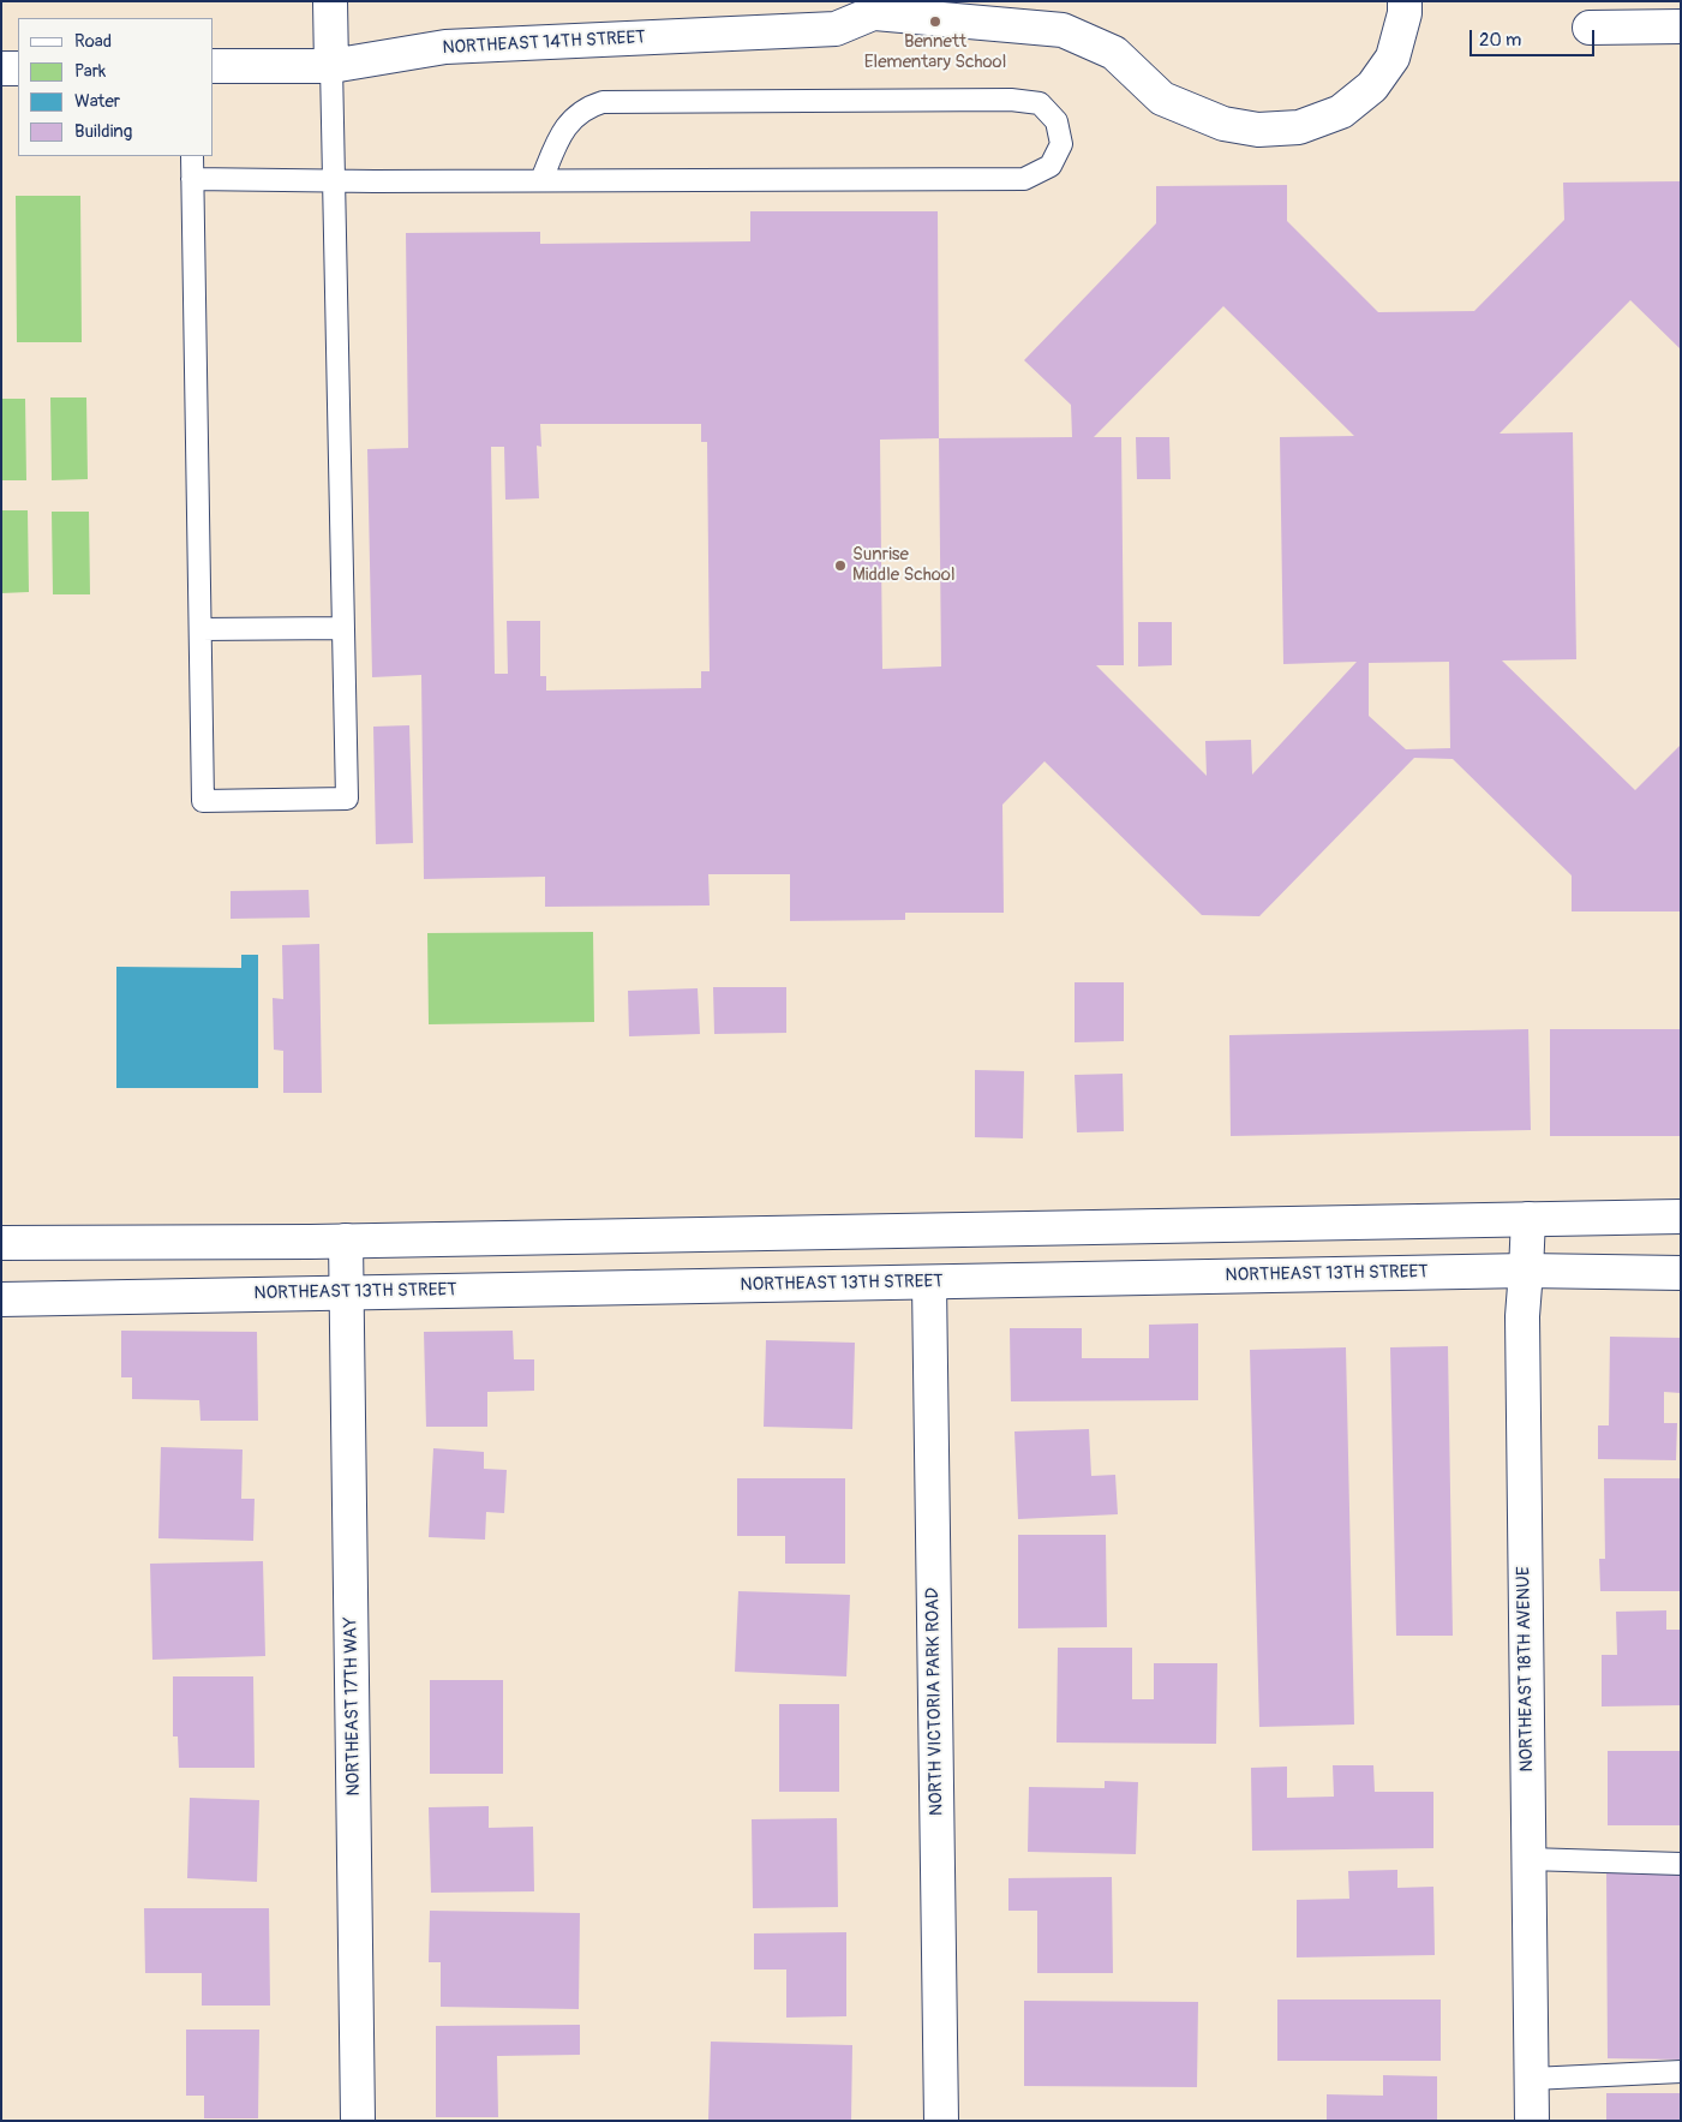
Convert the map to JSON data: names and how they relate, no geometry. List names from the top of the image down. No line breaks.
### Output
{"streets":{"street":["NORTHEAST 14TH STREET","NORTHEAST 13TH STREET","NORTHEAST 18TH AVENUE","NORTH VICTORIA PARK ROAD","NORTHEAST 17TH WAY"]},"crossings":[["NORTHEAST 13TH STREET","NORTHEAST 18TH AVENUE"],["NORTHEAST 13TH STREET","NORTH VICTORIA PARK ROAD"],["NORTHEAST 13TH STREET","NORTHEAST 17TH WAY"]],"places":["Bennett Elementary School","Sunrise Middle School"],"legend":["Road","Park","Water","Building"],"scale_bar":"20 m"}
